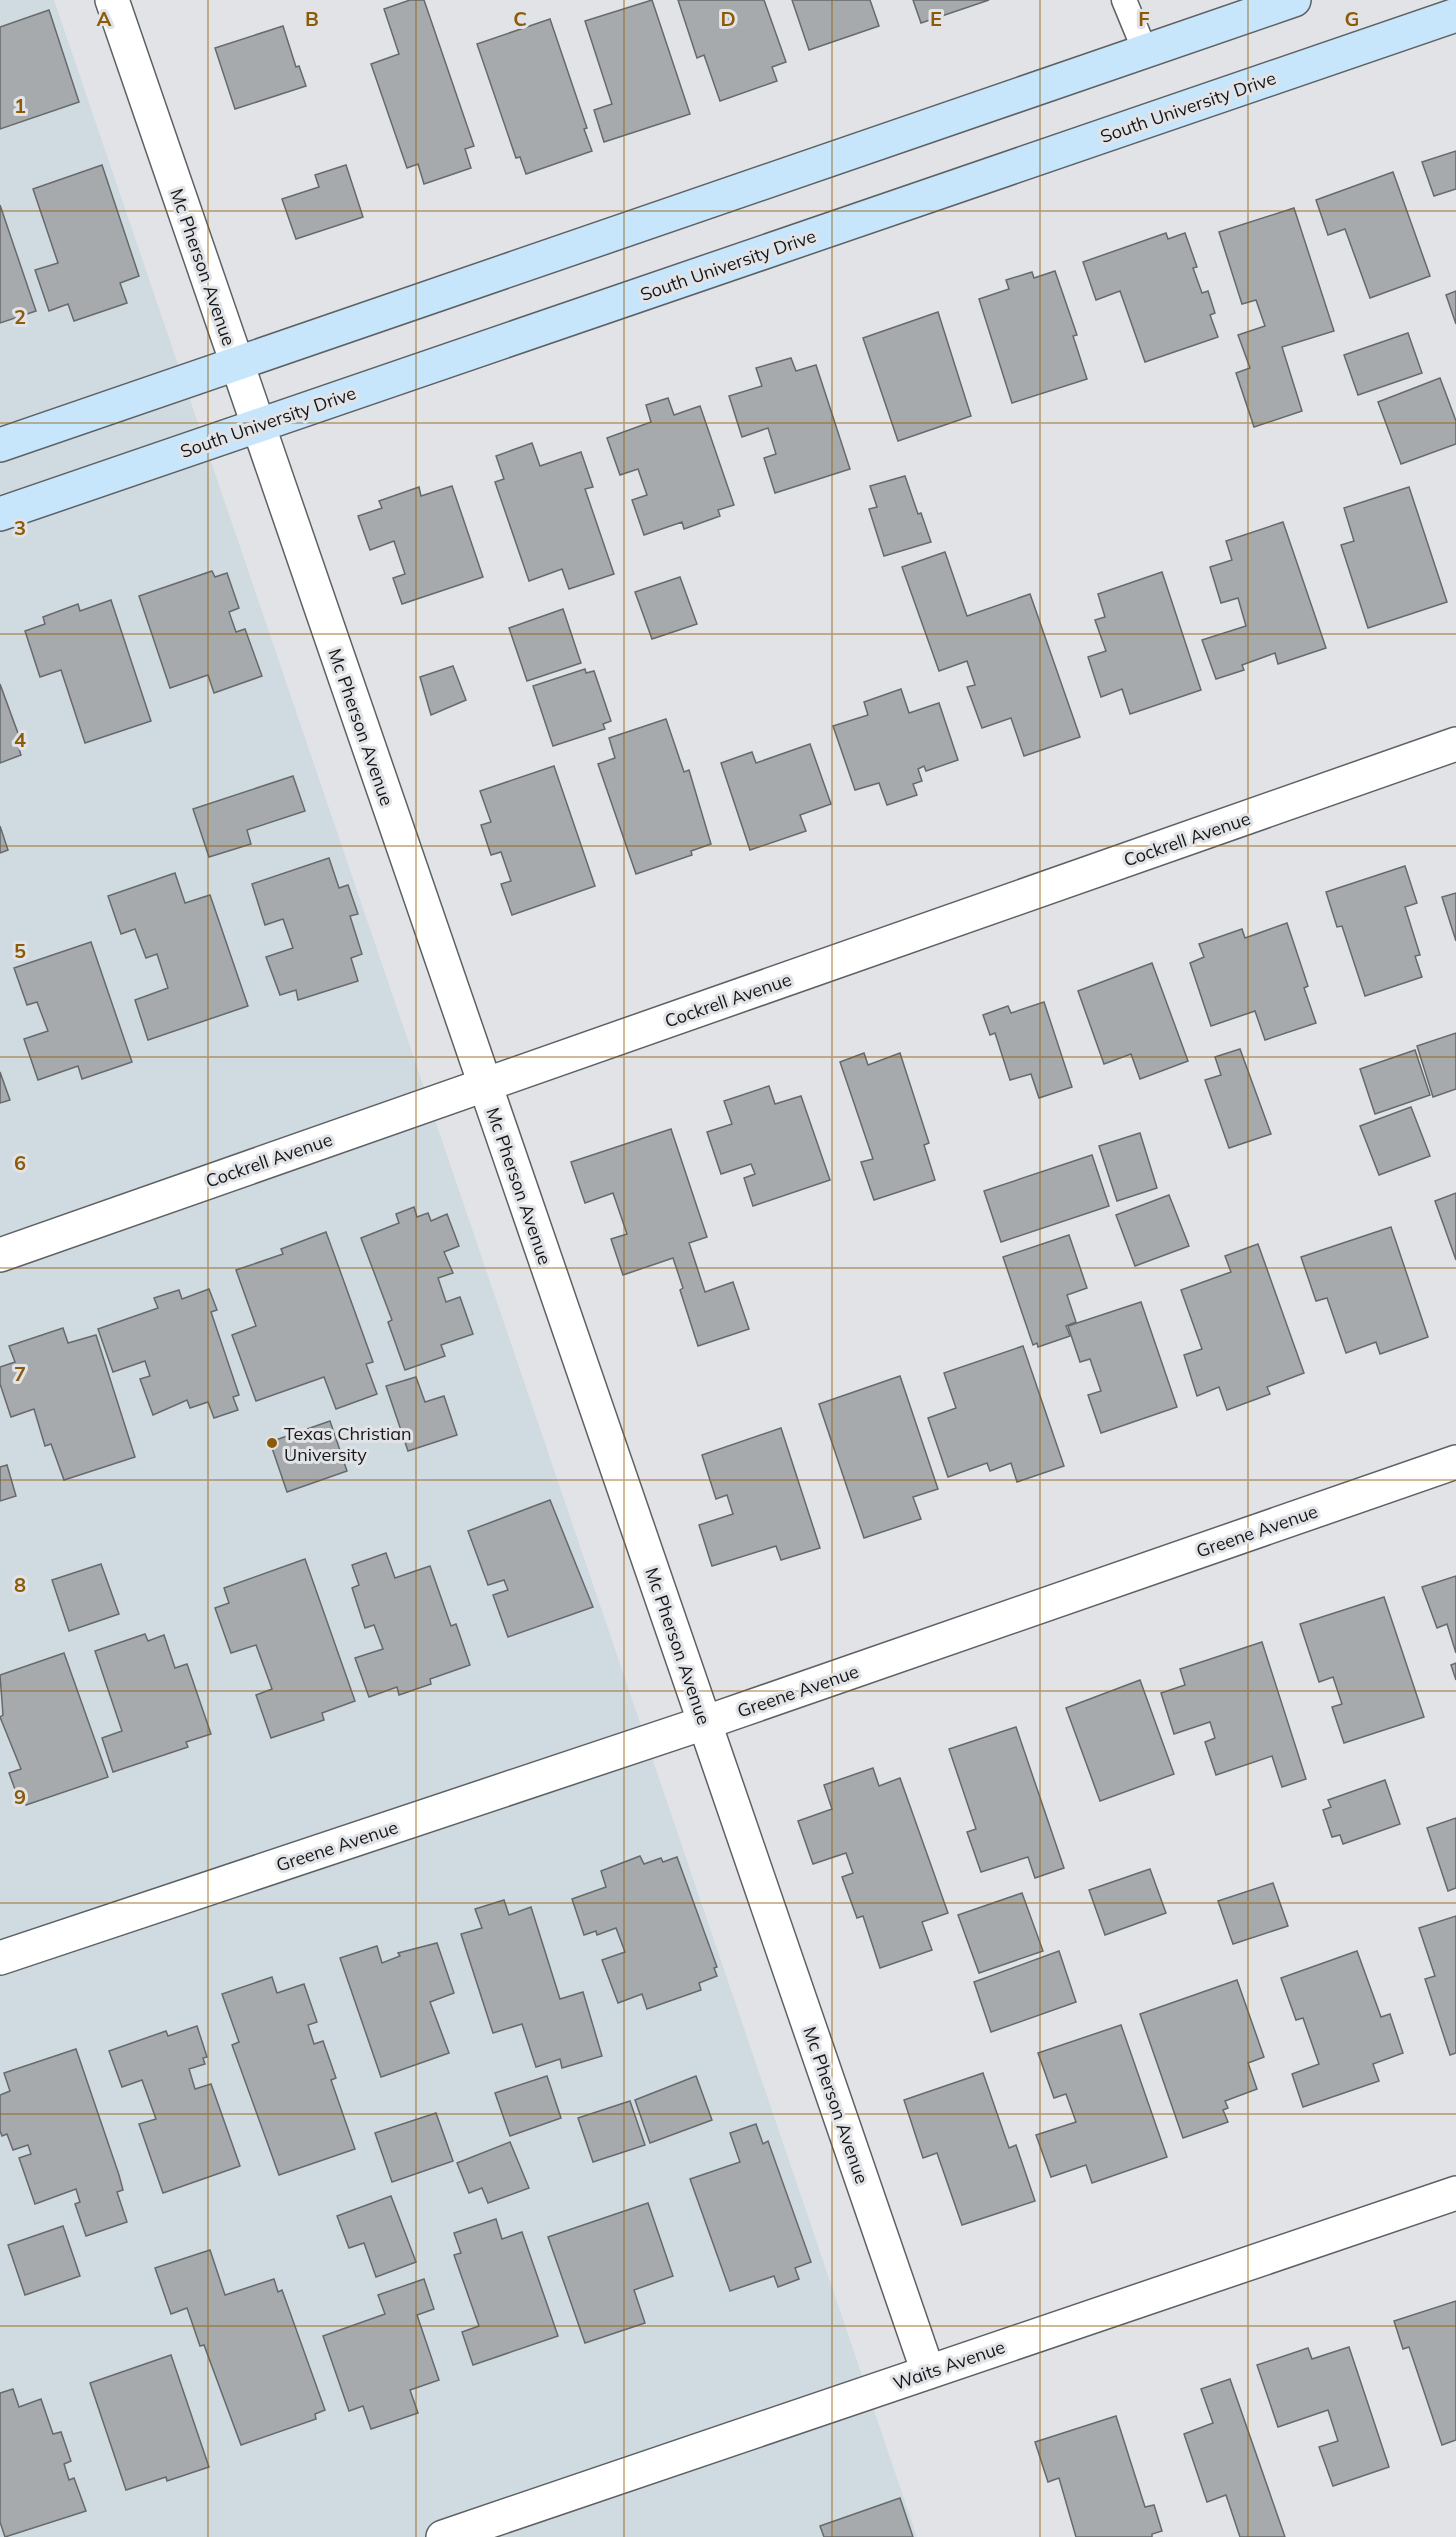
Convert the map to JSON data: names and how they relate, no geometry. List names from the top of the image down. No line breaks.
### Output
{"streets":{"main road":["South University Drive"],"street":["Mc Pherson Avenue","Cockrell Avenue","Greene Avenue","Waits Avenue"]},"crossings":[["South University Drive","Mc Pherson Avenue"],["Mc Pherson Avenue","Cockrell Avenue"],["Mc Pherson Avenue","Greene Avenue"],["Mc Pherson Avenue","Waits Avenue"]],"places":["Texas Christian University"],"grid":{"columns":["A","B","C","D","E","F","G"],"rows":["1","2","3","4","5","6","7","8","9"]}}
